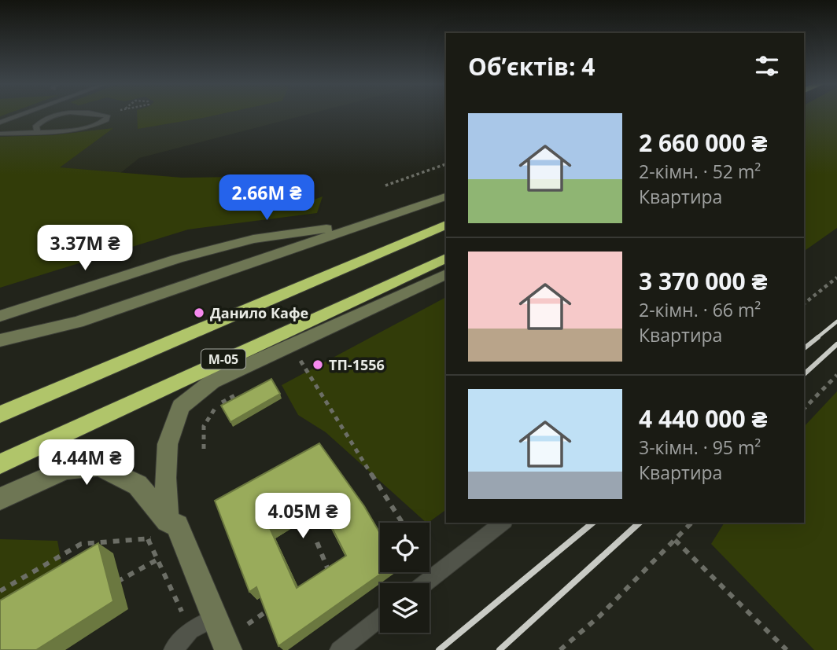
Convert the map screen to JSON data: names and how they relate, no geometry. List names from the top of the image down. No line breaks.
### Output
{"streets":{"highway":["М-05"]},"places":["Данило Кафе","ТП-1556"],"page":{"heading":"Об’єктів: 4","list":[{"name":"2 660 000 ₴","note":"2-кімн. · 52 m² · Квартира"},{"name":"3 370 000 ₴","note":"2-кімн. · 66 m² · Квартира"},{"name":"4 440 000 ₴","note":"3-кімн. · 95 m² · Квартира"}],"price":["2.66M ₴","3.37M ₴","4.44M ₴","4.05M ₴"]}}
